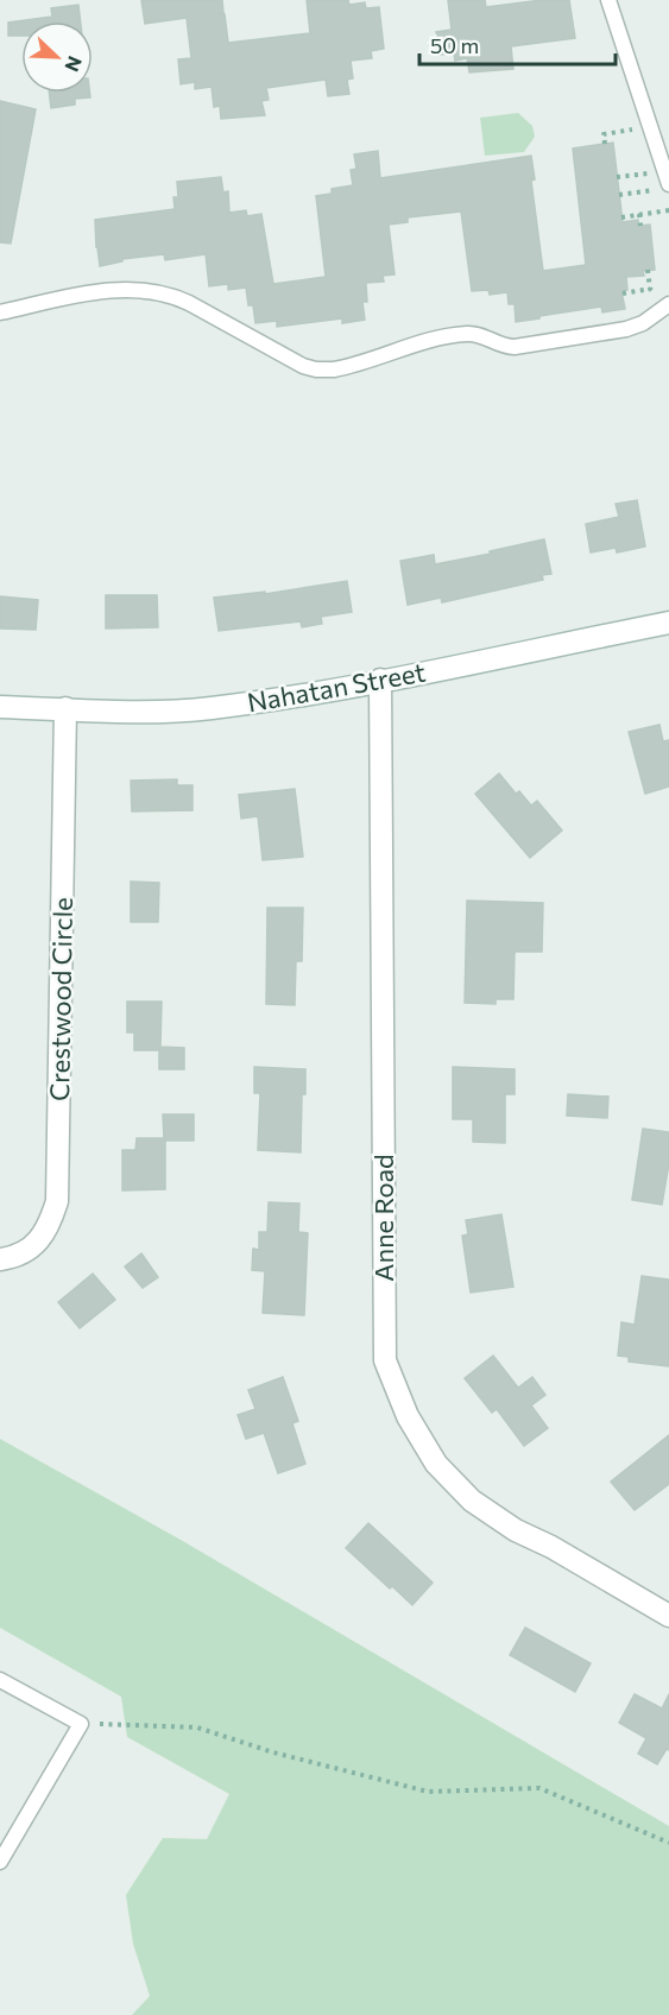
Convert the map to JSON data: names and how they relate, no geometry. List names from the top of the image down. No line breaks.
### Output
{"streets":{"street":["Nahatan Street","Crestwood Circle","Anne Road"]},"crossings":[["Nahatan Street","Crestwood Circle"],["Nahatan Street","Anne Road"]],"scale_bar":"50 m","north":"bottom right"}
